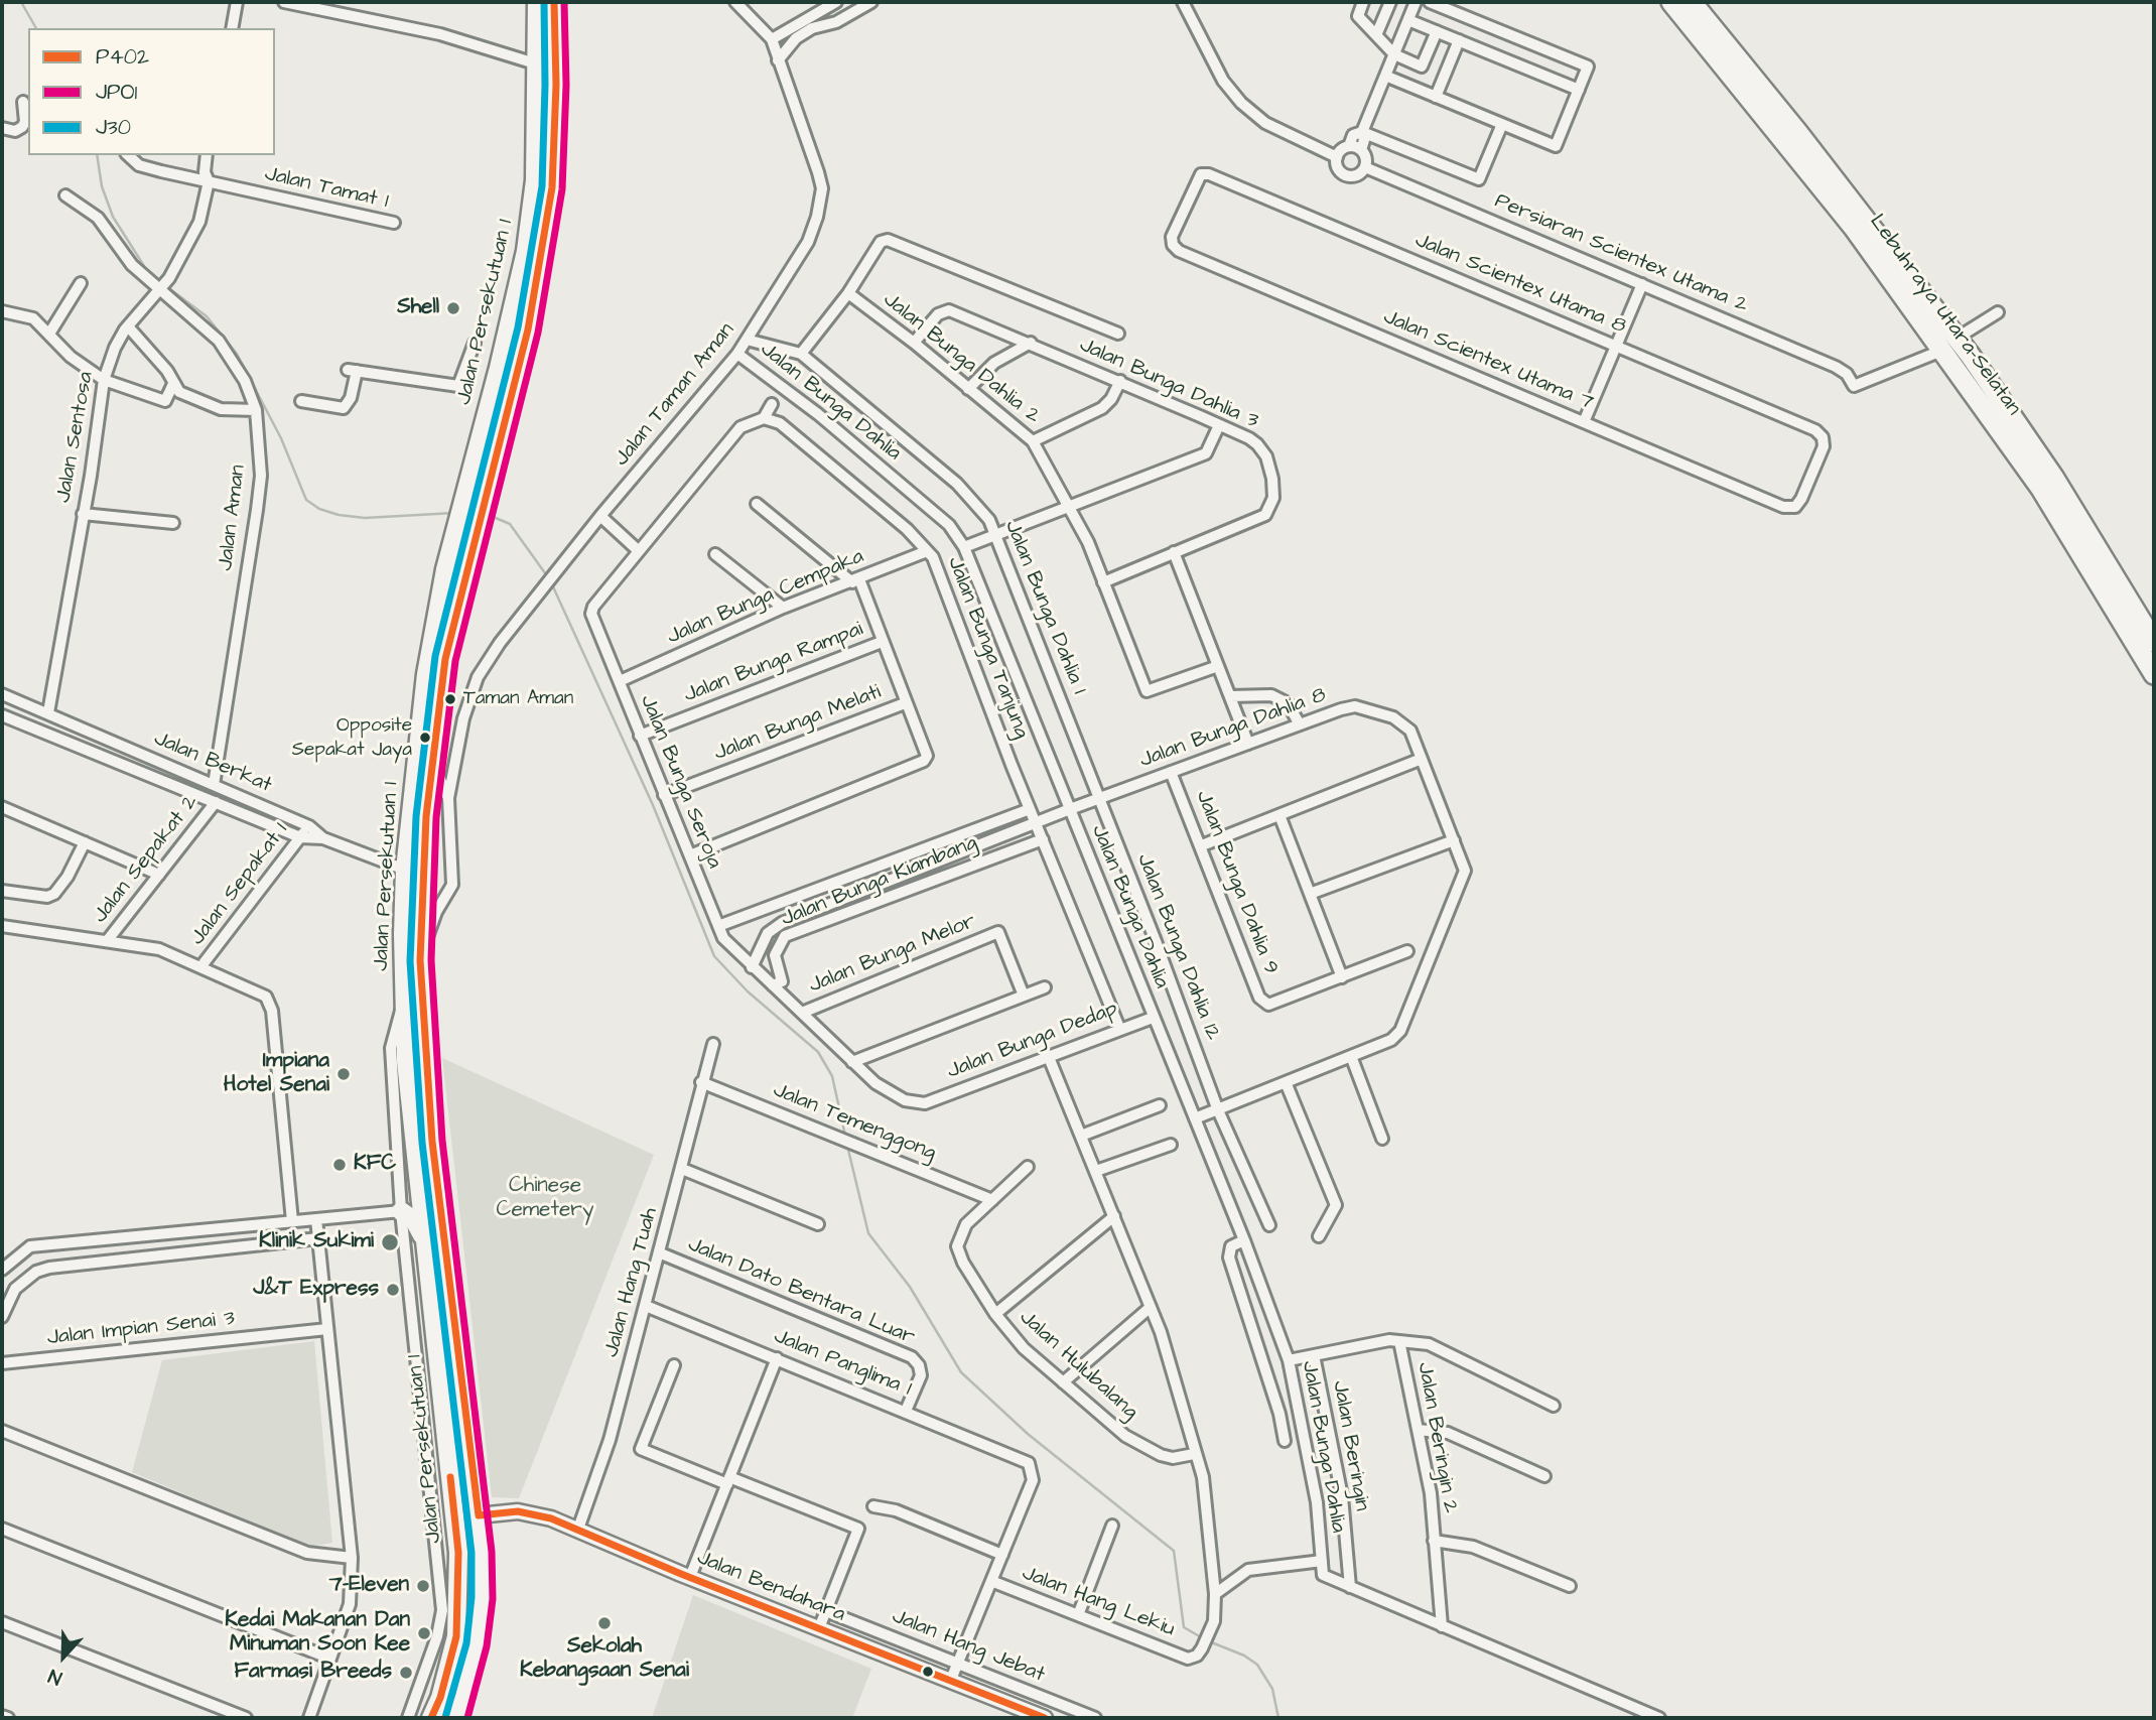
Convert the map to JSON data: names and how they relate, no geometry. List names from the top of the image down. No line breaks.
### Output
{"streets":{"highway":["Jalan Persekutuan 1","Lebuhraya Utara–Selatan"],"street":["Jalan Tamat 1","Persiaran Scientex Utama 2","Jalan Scientex Utama 8","Jalan Bunga Dahlia 2","Jalan Scientex Utama 7","Jalan Bunga Dahlia 3","Jalan Taman Aman","Jalan Bunga Dahlia","Jalan Sentosa","Jalan Aman","Jalan Bunga Cempaka","Jalan Bunga Dahlia 1","Jalan Bunga Tanjung","Jalan Bunga Rampai","Jalan Bunga Melati","Jalan Bunga Dahlia 8","Jalan Berkat","Jalan Bunga Seroja","Jalan Sepakat 2","Jalan Bunga Kiambang","Jalan Bunga Dahlia 9","Jalan Sepakat 1","Jalan Bunga Dahlia 12","Jalan Bunga Melor","Jalan Bunga Dedap","Jalan Temenggong","Jalan Hang Tuah","Jalan Dato Bentara Luar","Jalan Impian Senai 3","Jalan Panglima 1","Jalan Hulubalang","Jalan Beringin 2","Jalan Beringin","Jalan Bendahara","Jalan Hang Lekiu","Jalan Hang Jebat"]},"crossings":[["Jalan Tamat 1","Jalan Sentosa"],["Jalan Scientex Utama 8","Jalan Scientex Utama 7"],["Jalan Persekutuan 1","Jalan Berkat"],["Jalan Persekutuan 1","Jalan Bendahara"],["Jalan Bunga Dahlia 2","Jalan Bunga Dahlia 3"],["Jalan Taman Aman","Jalan Bunga Dahlia"],["Jalan Taman Aman","Jalan Bunga Dahlia 1"],["Jalan Bunga Dahlia","Jalan Bunga Dahlia 8"],["Jalan Bunga Dahlia","Jalan Bunga Dedap"],["Jalan Sentosa","Jalan Aman"],["Jalan Sentosa","Jalan Berkat"],["Jalan Aman","Jalan Berkat"],["Jalan Bunga Cempaka","Jalan Bunga Tanjung"],["Jalan Bunga Cempaka","Jalan Bunga Seroja"],["Jalan Bunga Dahlia 1","Jalan Bunga Dahlia 8"],["Jalan Bunga Dahlia 1","Jalan Bunga Dahlia 12"],["Jalan Bunga Tanjung","Jalan Bunga Dahlia 8"],["Jalan Bunga Tanjung","Jalan Bunga Seroja"],["Jalan Bunga Tanjung","Jalan Bunga Kiambang"],["Jalan Bunga Tanjung","Jalan Bunga Dedap"],["Jalan Bunga Rampai","Jalan Bunga Seroja"],["Jalan Bunga Melati","Jalan Bunga Seroja"],["Jalan Bunga Dahlia 8","Jalan Bunga Seroja"],["Jalan Bunga Dahlia 8","Jalan Bunga Dahlia 9"],["Jalan Bunga Dahlia 8","Jalan Bunga Dahlia 12"],["Jalan Berkat","Jalan Sepakat 1"],["Jalan Bunga Seroja","Jalan Bunga Kiambang"],["Jalan Bunga Seroja","Jalan Bunga Melor"],["Jalan Bunga Seroja","Jalan Bunga Dedap"],["Jalan Temenggong","Jalan Hang Tuah"],["Jalan Temenggong","Jalan Hulubalang"],["Jalan Hang Tuah","Jalan Dato Bentara Luar"],["Jalan Hang Tuah","Jalan Panglima 1"],["Jalan Hang Tuah","Jalan Bendahara"],["Jalan Dato Bentara Luar","Jalan Panglima 1"]],"parks":["Chinese Cemetery"],"places":["Shell","Taman Aman","Opposite Sepakat Jaya","Impiana Hotel Senai","KFC","Klinik Sukimi","J&T Express","7-Eleven","Sekolah Kebangsaan Senai","Kedai Makanan Dan Minuman Soon Kee","Farmasi Breeds"],"lines":["transit line P402","transit line JPO1","transit line J30"],"legend":["P402","JPO1","J30"],"north":"bottom"}
